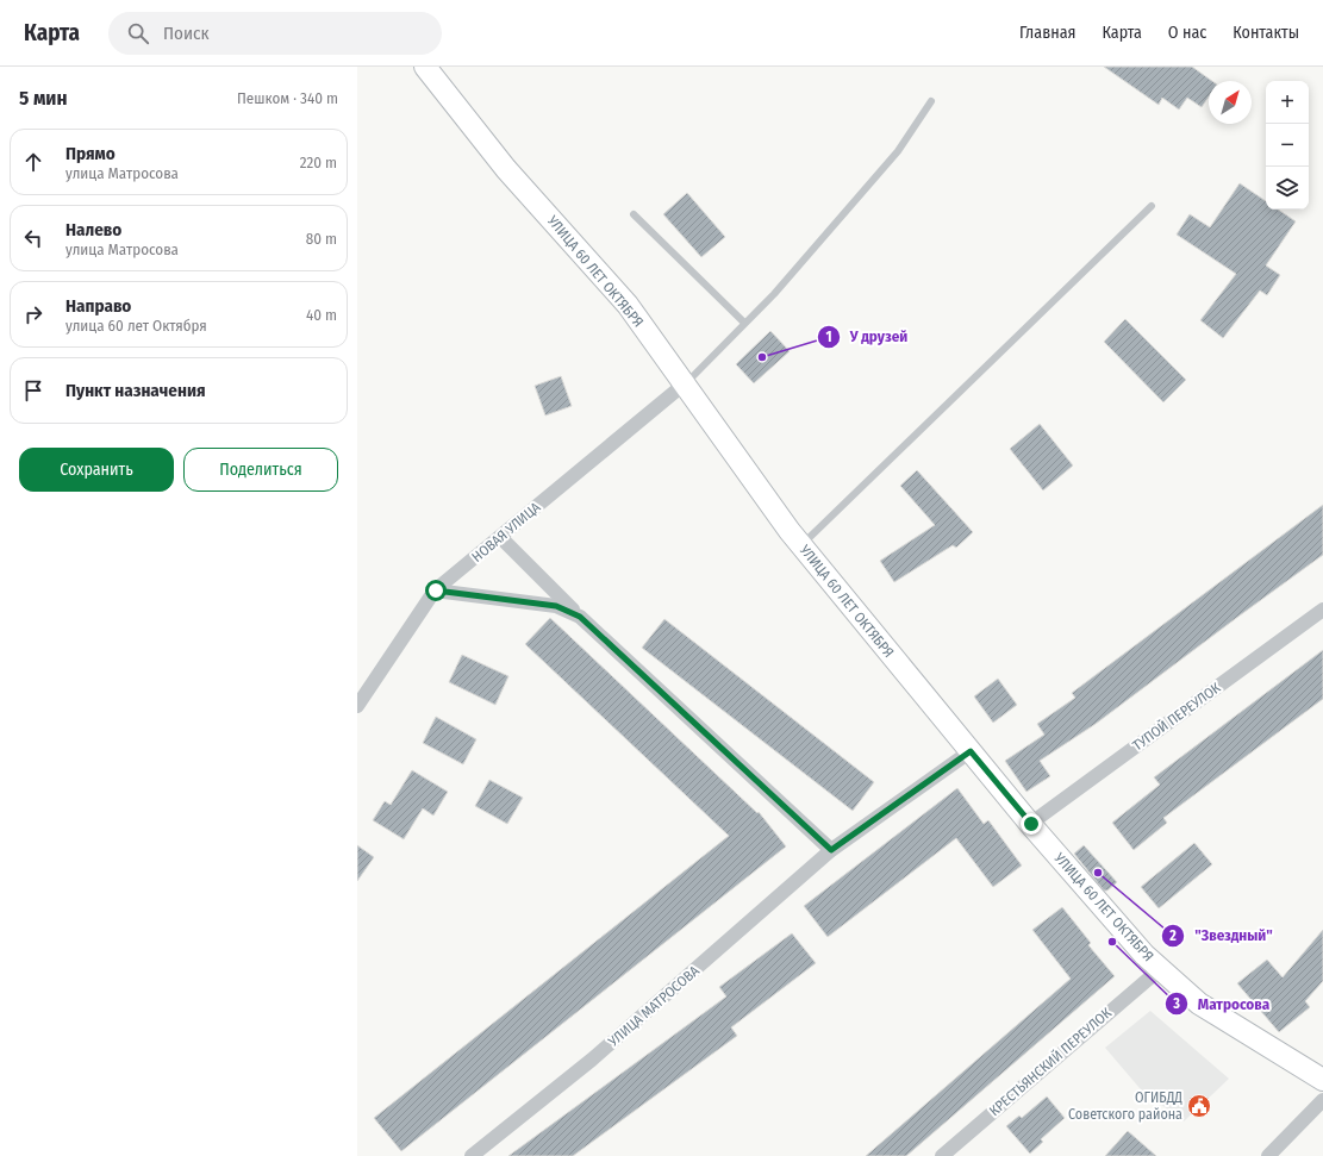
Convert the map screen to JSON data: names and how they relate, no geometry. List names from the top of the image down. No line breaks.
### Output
{"streets":{"main road":["УЛИЦА 60 ЛЕТ ОКТЯБРЯ"],"street":["НОВАЯ УЛИЦА","ТУПОЙ ПЕРЕУЛОК","УЛИЦА МАТРОСОВА","КРЕСТЬЯНСКИЙ ПЕРЕУЛОК"]},"crossings":[["УЛИЦА 60 ЛЕТ ОКТЯБРЯ","НОВАЯ УЛИЦА"],["УЛИЦА 60 ЛЕТ ОКТЯБРЯ","ТУПОЙ ПЕРЕУЛОК"],["УЛИЦА 60 ЛЕТ ОКТЯБРЯ","УЛИЦА МАТРОСОВА"],["УЛИЦА 60 ЛЕТ ОКТЯБРЯ","КРЕСТЬЯНСКИЙ ПЕРЕУЛОК"]],"places":{"other":["У друзей","\"Звездный\"","Матросова"],"public building":["ОГИБДД Советского района"]},"north":"top right","page":{"header":"Карта","search":"Поиск","nav":["Главная","Карта","О нас","Контакты"],"heading":["5 мин","Пешком · 340 m"],"map_buttons":["+","−"],"list":[["Прямо","улица Матросова","220 m"],["Налево","улица Матросова","80 m"],["Направо","улица 60 лет Октября","40 m"],"Пункт назначения"],"buttons":["Сохранить","Поделиться"]}}
